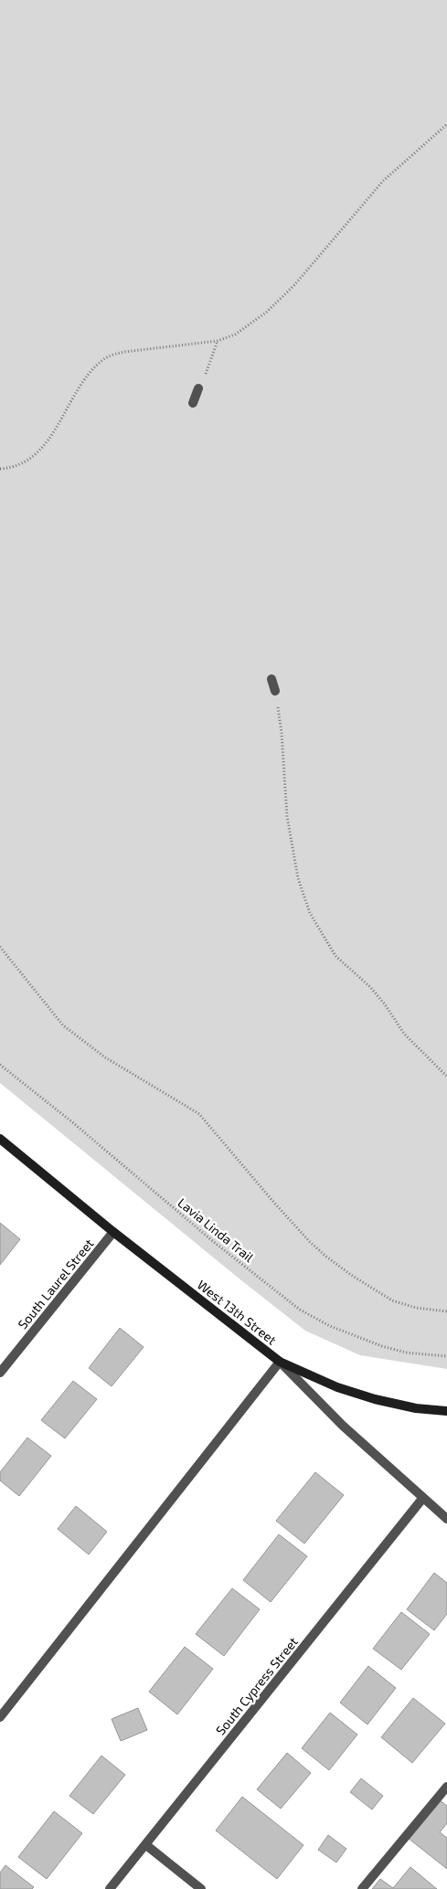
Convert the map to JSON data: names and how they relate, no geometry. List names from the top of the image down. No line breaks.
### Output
{"streets":{"main road":["West 13th Street"],"street":["South Laurel Street","South Cypress Street"],"path":["Lavia Linda Trail"]},"crossings":[["South Laurel Street","West 13th Street"],["West 13th Street","South Cypress Street"]]}
